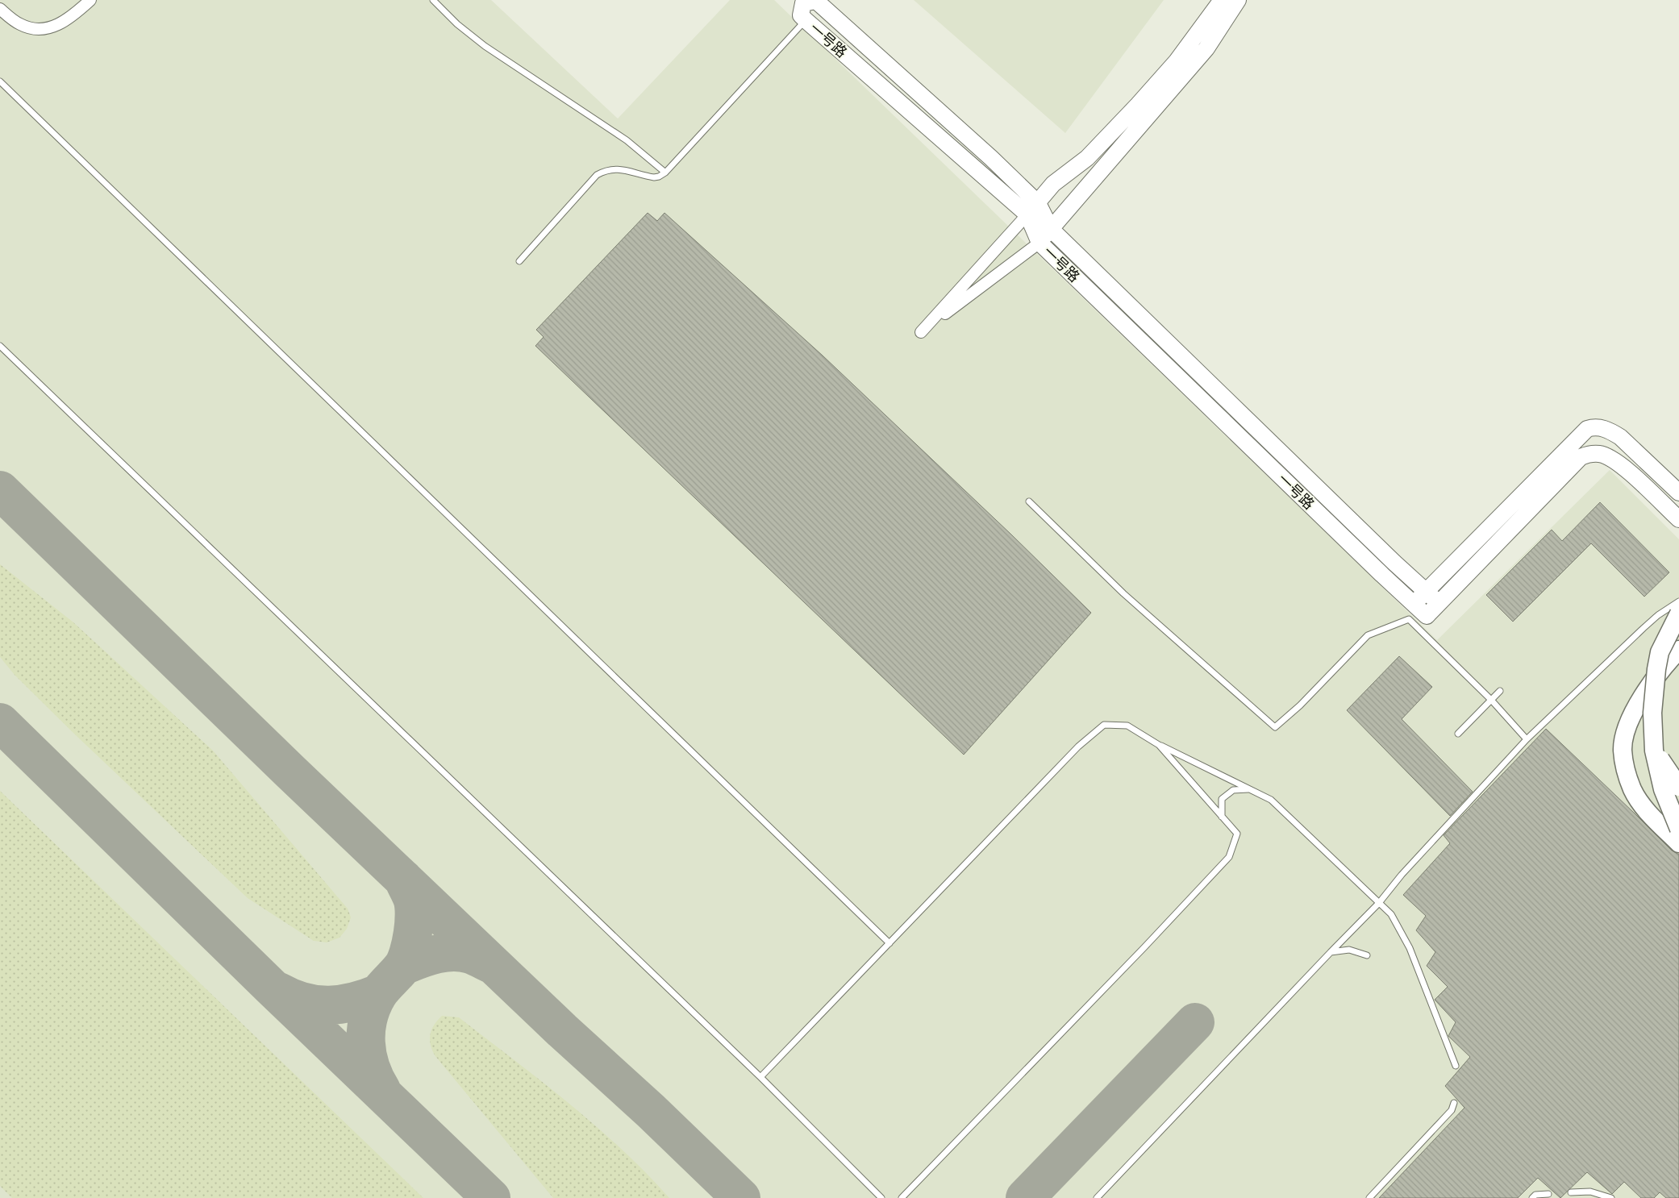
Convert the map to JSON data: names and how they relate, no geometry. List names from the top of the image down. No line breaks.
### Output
{"streets":{"main road":["一号路"]}}
